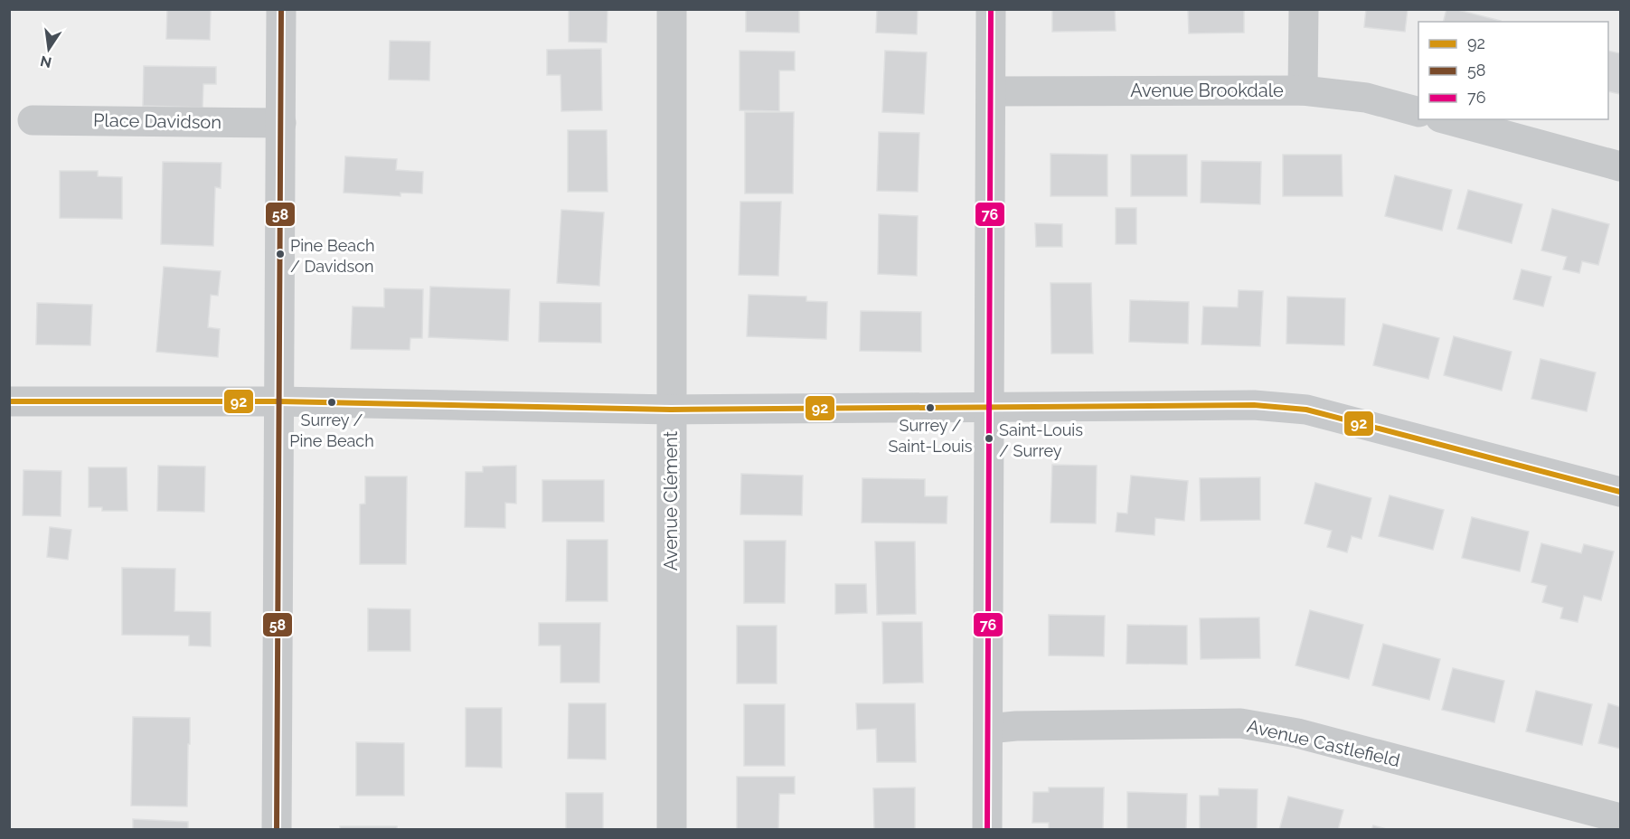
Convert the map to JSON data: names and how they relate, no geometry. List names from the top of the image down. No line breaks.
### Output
{"streets":{"street":["Avenue Brookdale","Place Davidson","Avenue Clément","Avenue Castlefield"]},"places":["Pine Beach / Davidson","Surrey / Pine Beach","Surrey / Saint-Louis","Saint-Louis / Surrey"],"lines":["transit line 58","transit line 76","transit line 92"],"legend":["92","58","76"],"north":"bottom"}
